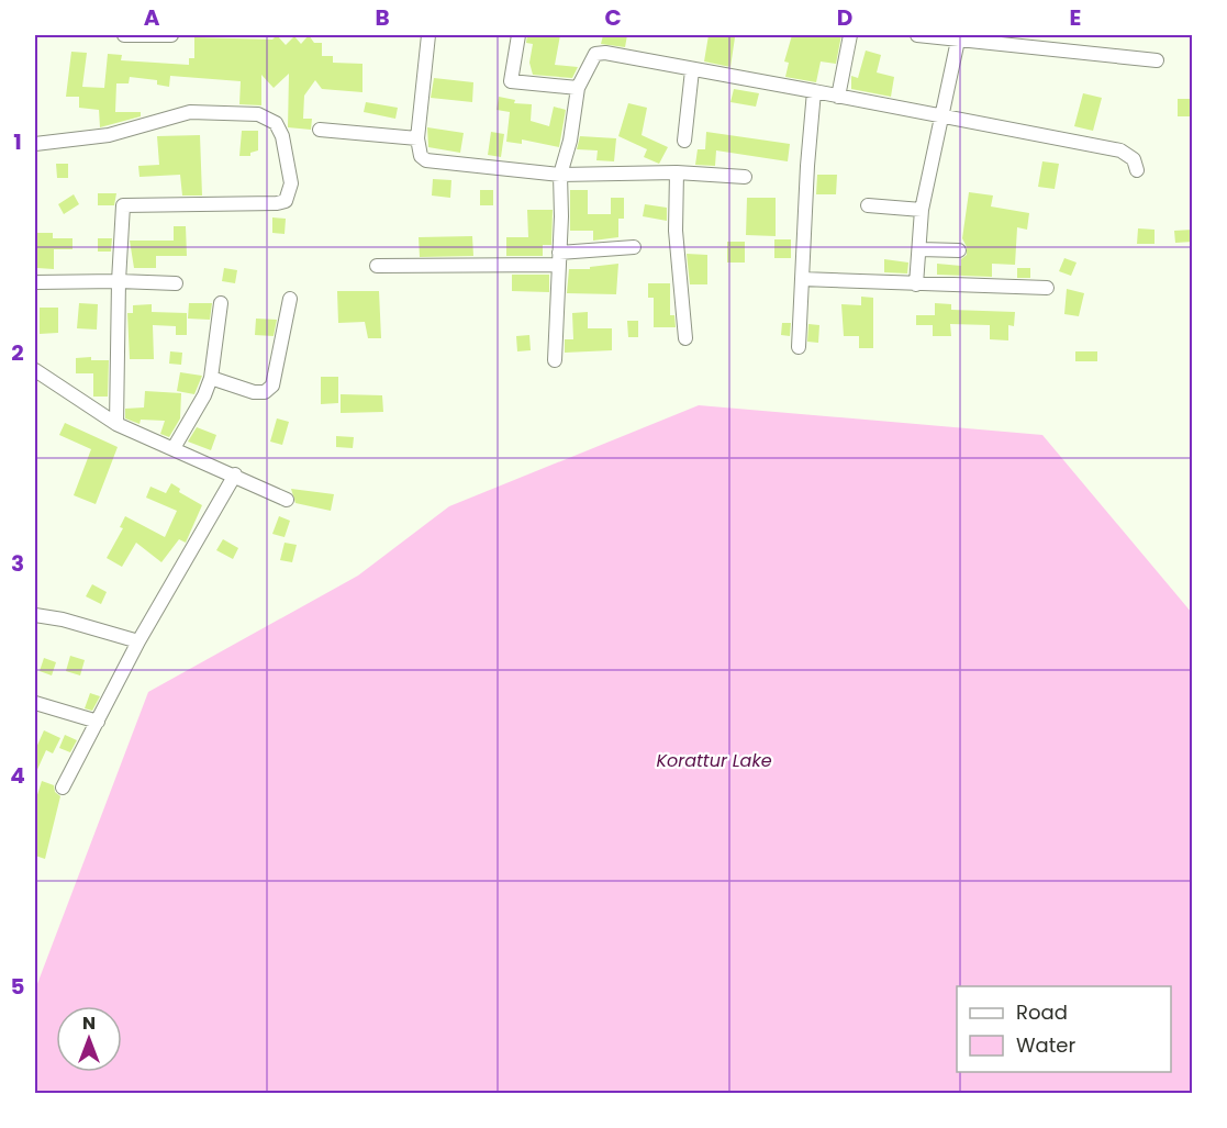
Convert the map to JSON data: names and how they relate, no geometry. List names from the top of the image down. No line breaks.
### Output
{"water":["Korattur Lake"],"legend":["Road","Water"],"north":"top","grid":{"columns":["A","B","C","D","E"],"rows":["1","2","3","4","5"]}}
